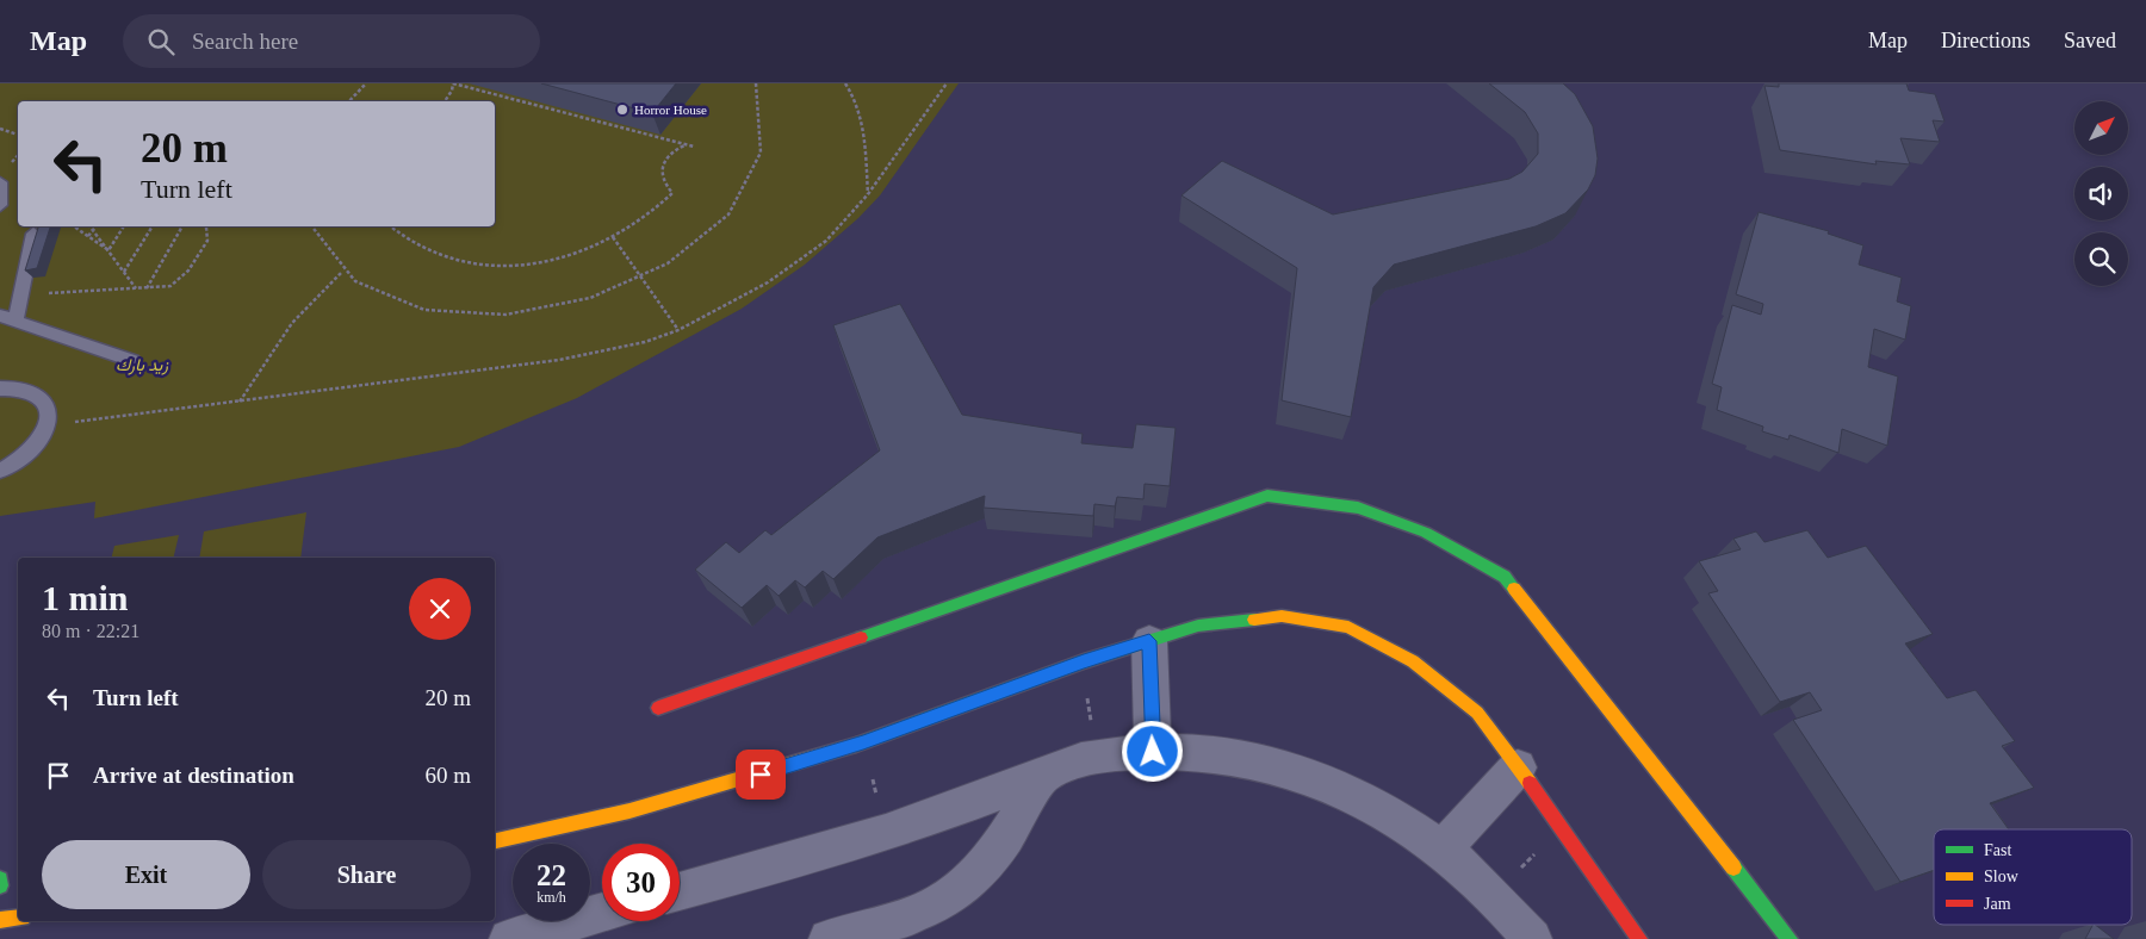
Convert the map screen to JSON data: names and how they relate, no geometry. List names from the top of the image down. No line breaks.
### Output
{"parks":["زيد بارك"],"places":["Horror House"],"legend":["Fast","Slow","Jam"],"north":"top right","page":{"header":"Map","search":"Search here","nav":["Map","Directions","Saved"],"turn":["20 m","Turn left"],"heading":["1 min","80 m · 22:21"],"list":[{"name":"Turn left","value":"20 m"},{"name":"Arrive at destination","value":"60 m"}],"buttons":["Exit","Share"],"speed":"22 km/h","limit":"30"}}
